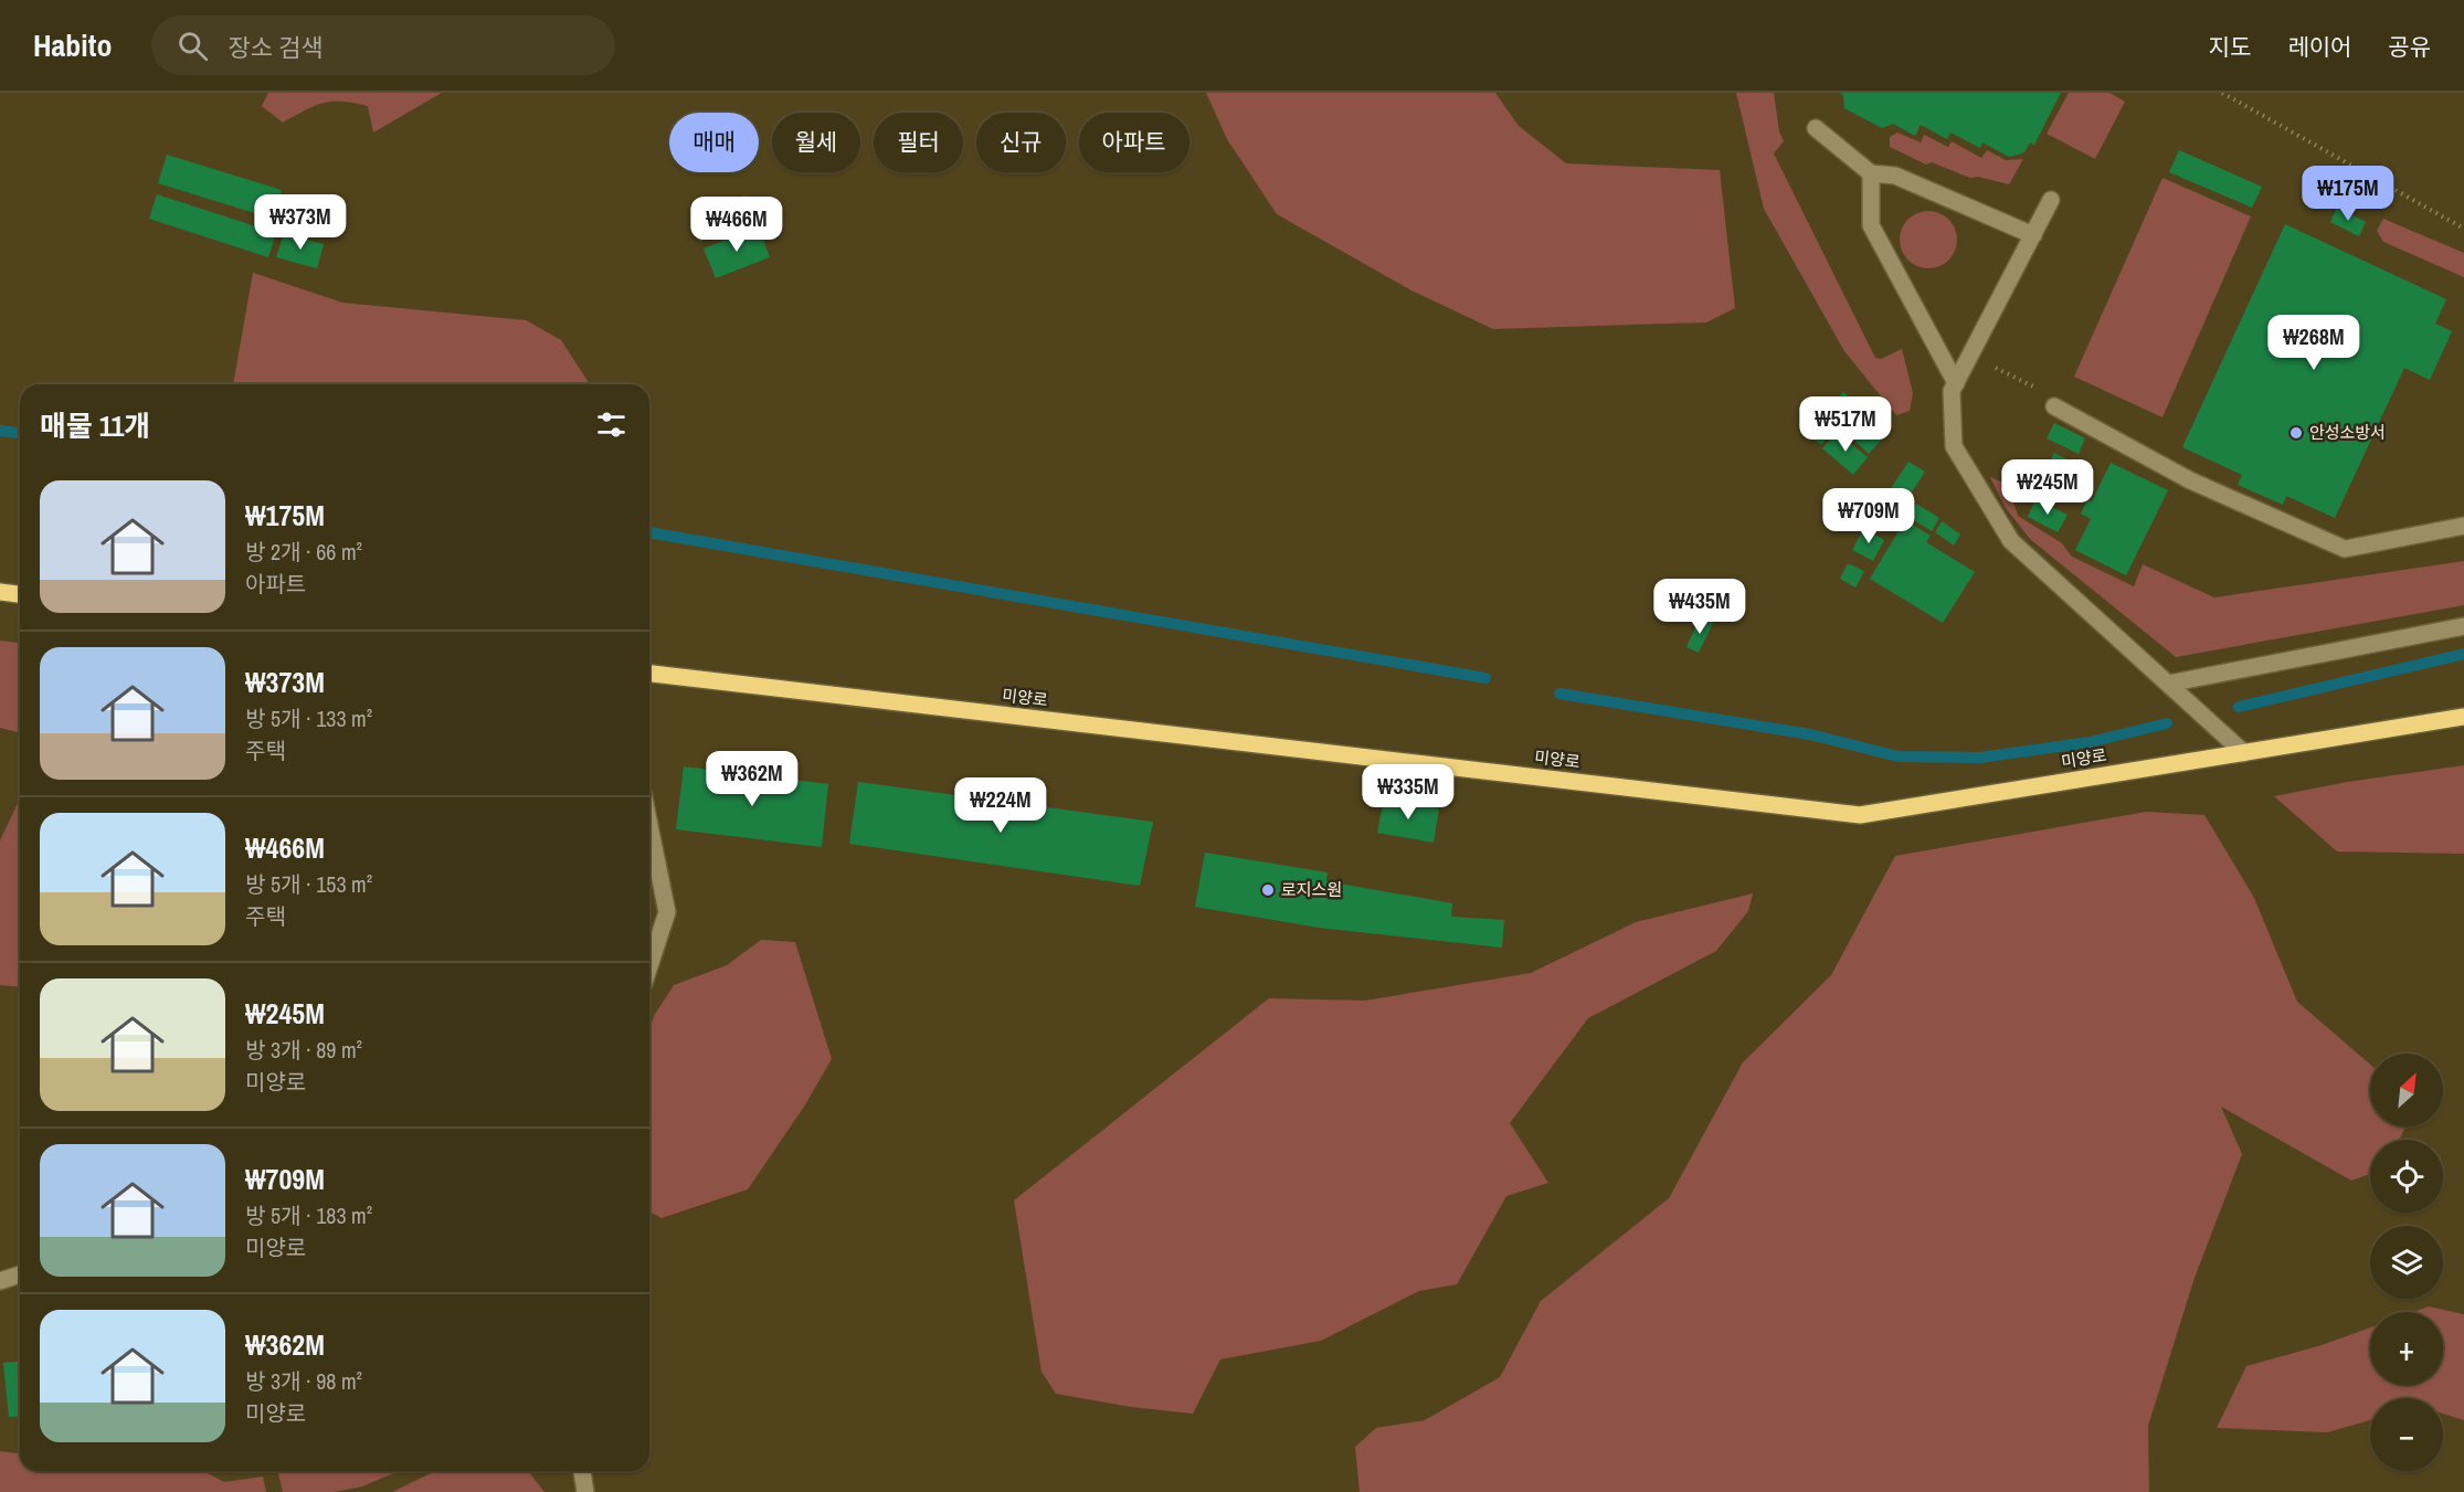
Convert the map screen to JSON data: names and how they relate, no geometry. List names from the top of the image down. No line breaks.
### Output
{"streets":{"main road":["미양로"]},"places":["안성소방서","로지스원"],"north":"top right","page":{"header":"Habito","search":"장소 검색","nav":["지도","레이어","공유"],"chip":["매매","월세","필터","신규","아파트"],"price":["₩175M","₩373M","₩466M","₩268M","₩517M","₩245M","₩709M","₩435M","₩362M","₩335M","₩224M"],"heading":"매물 11개","list":[{"name":"₩175M","note":"방 2개 · 66 m² · 아파트"},{"name":"₩373M","note":"방 5개 · 133 m² · 주택"},{"name":"₩466M","note":"방 5개 · 153 m² · 주택"},{"name":"₩245M","note":"방 3개 · 89 m² · 미양로"},{"name":"₩709M","note":"방 5개 · 183 m² · 미양로"},{"name":"₩362M","note":"방 3개 · 98 m² · 미양로"}],"map_buttons":["+","−"]}}
